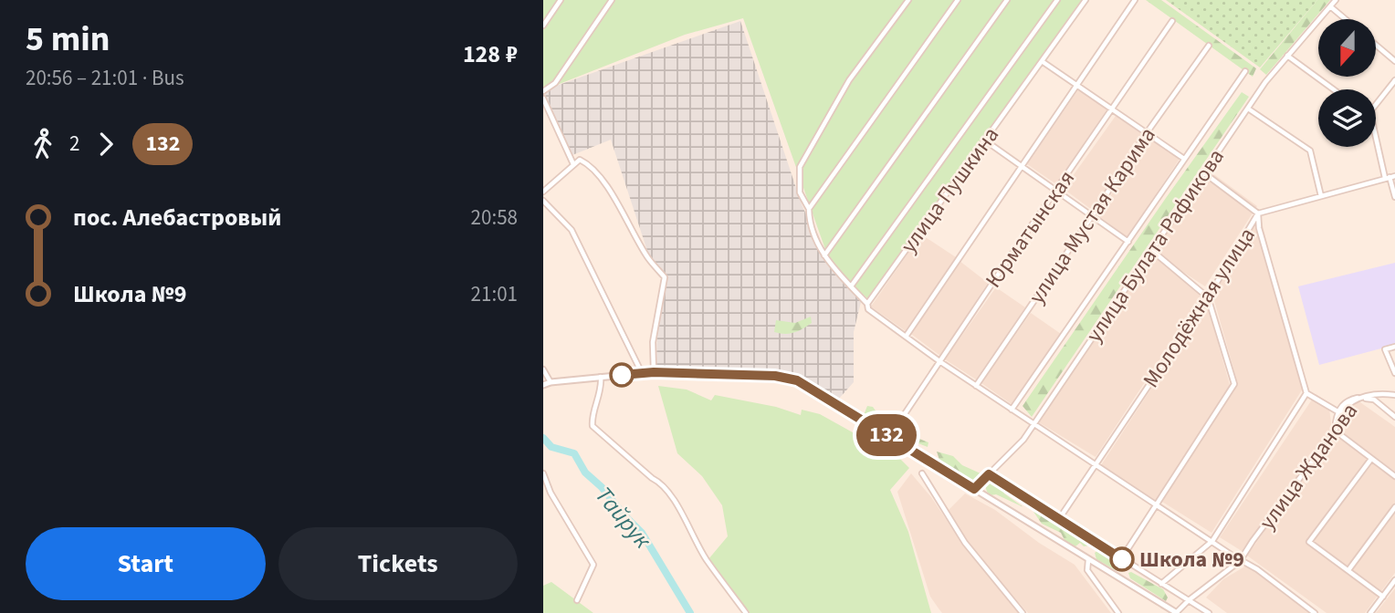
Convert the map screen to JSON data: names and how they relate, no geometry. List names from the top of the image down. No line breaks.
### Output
{"streets":{"street":["улица Пушкина","улица Мустая Карима","Юрматынская","улица Булата Рафикова","Молодёжная улица","улица Жданова"]},"water":["Тайрук"],"places":["Школа №9"],"lines":["bus line 132"],"north":"bottom","page":{"heading":["5 min","20:56 – 21:01 · Bus","128 ₽"],"on_map":"132","legs":["2","132"],"list":[{"name":"пос. Алебастровый","value":"20:58"},{"name":"Школа №9","value":"21:01"}],"buttons":["Start","Tickets"]}}
